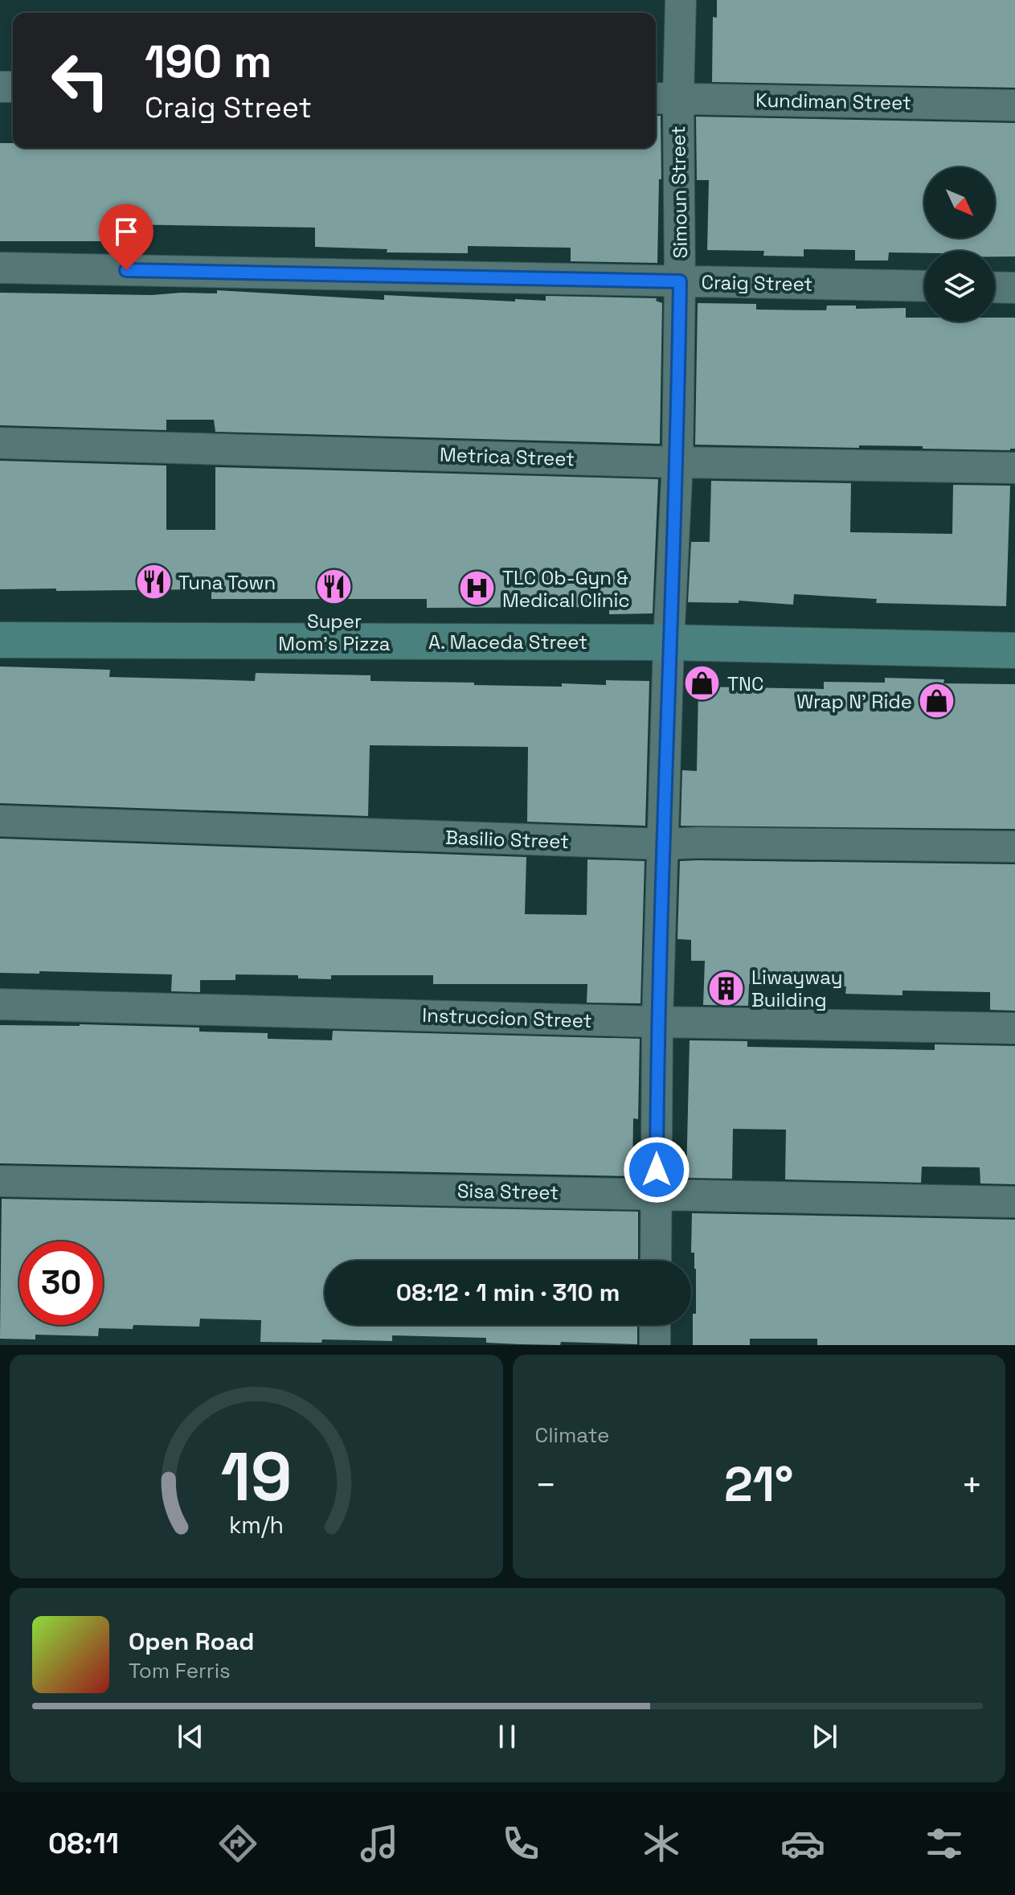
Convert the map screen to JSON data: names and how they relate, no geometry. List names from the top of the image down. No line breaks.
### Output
{"streets":{"main road":["A. Maceda Street"],"street":["Kundiman Street","Simoun Street","Craig Street","Metrica Street","Basilio Street","Instruccion Street","Sisa Street"]},"crossings":[["Kundiman Street","Simoun Street"],["Simoun Street","Craig Street"],["Simoun Street","Metrica Street"],["Simoun Street","A. Maceda Street"],["Simoun Street","Basilio Street"],["Simoun Street","Instruccion Street"],["Simoun Street","Sisa Street"]],"places":{"restaurant":["Tuna Town","Super Mom's Pizza"],"hospital":["TLC Ob-Gyn & Medical Clinic"],"shop":["TNC","Wrap N' Ride"],"building":["Liwayway Building"]},"north":"bottom right","page":{"turn":["190 m","Craig Street"],"limit":"30","trip":"08:12 · 1 min · 310 m","tile":"Climate","heat":["−","21°","+"],"song":["Open Road","Tom Ferris"],"tabs":"08:11","gauge":["19","km/h"]}}
